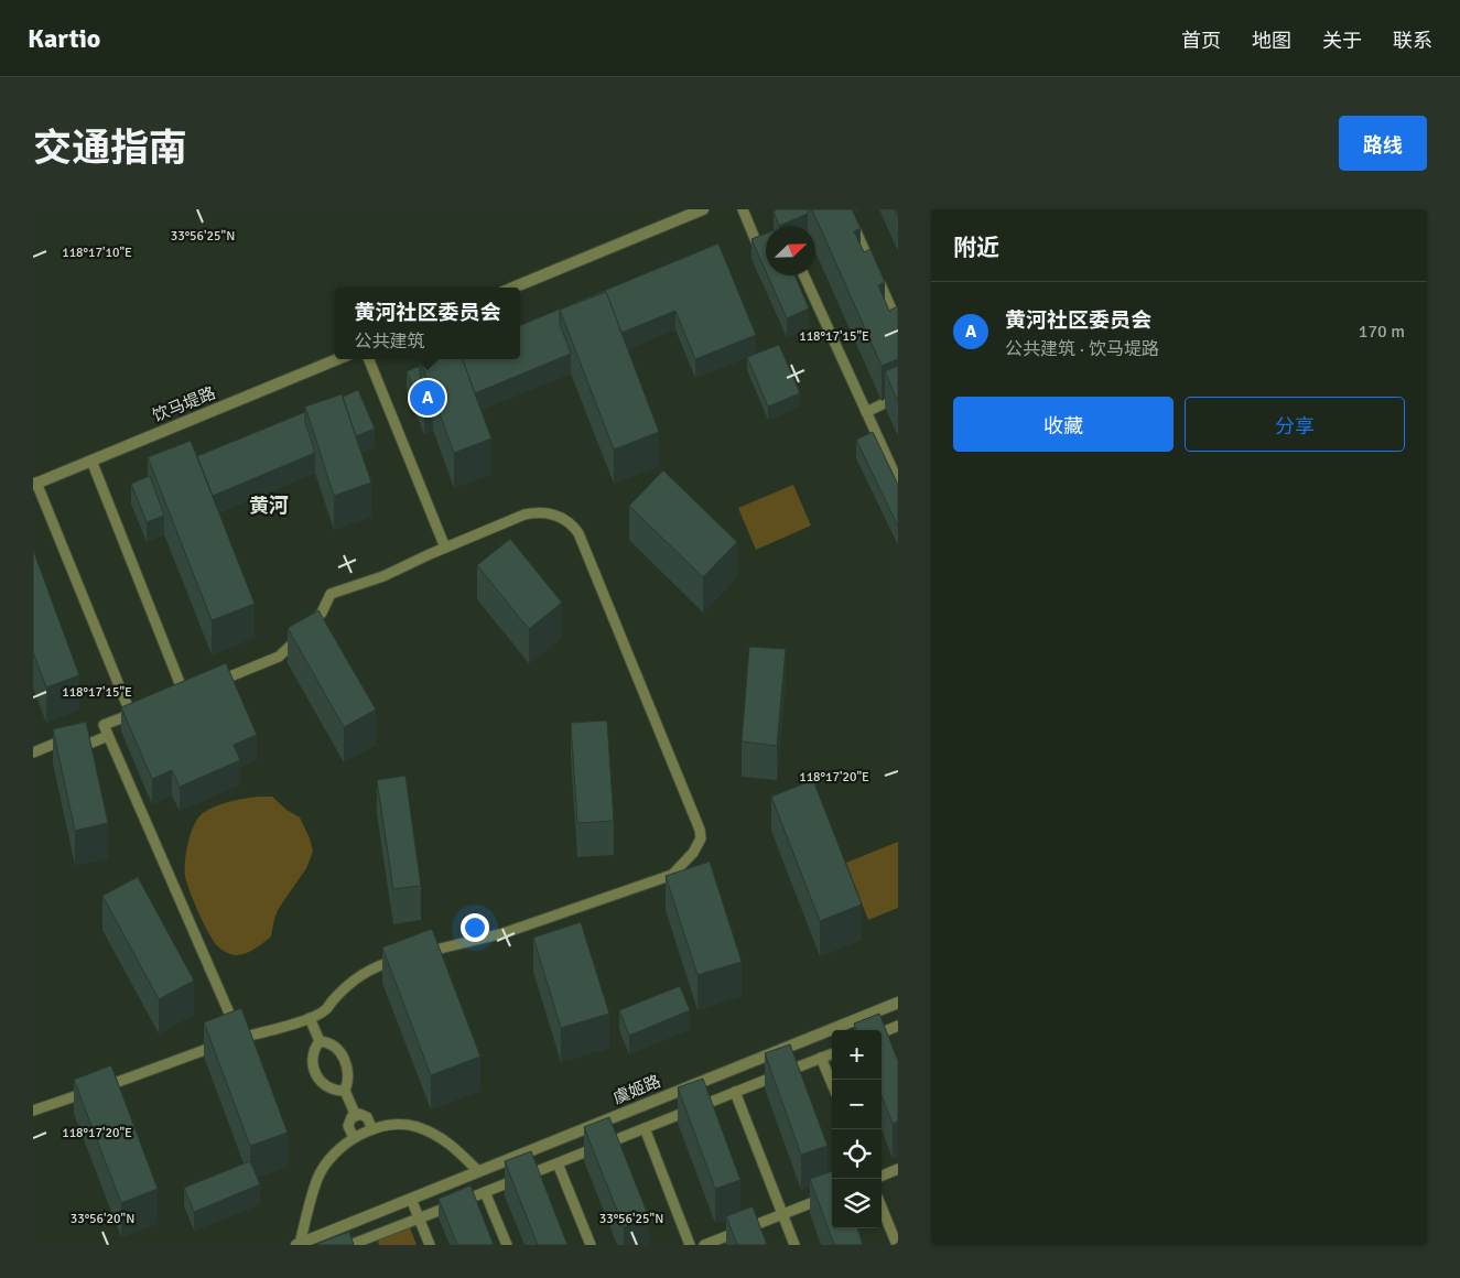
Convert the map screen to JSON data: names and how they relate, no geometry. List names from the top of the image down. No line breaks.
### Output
{"streets":{"street":["饮马堤路","虞姬路"]},"districts":["黄河"],"north":"top right","page":{"header":"Kartio","nav":["首页","地图","关于","联系"],"title":"交通指南","buttons":["路线",["收藏","分享"]],"heading":"附近","list":[{"mark":"A","name":"黄河社区委员会","note":"公共建筑 · 饮马堤路","value":"170 m"}],"popup":["黄河社区委员会","公共建筑"],"pins":"A","map_buttons":["+","−"]},"coordinates":["33°56'25\"N","118°17'10\"E","118°17'15\"E","118°17'20\"E","33°56'20\"N"]}
